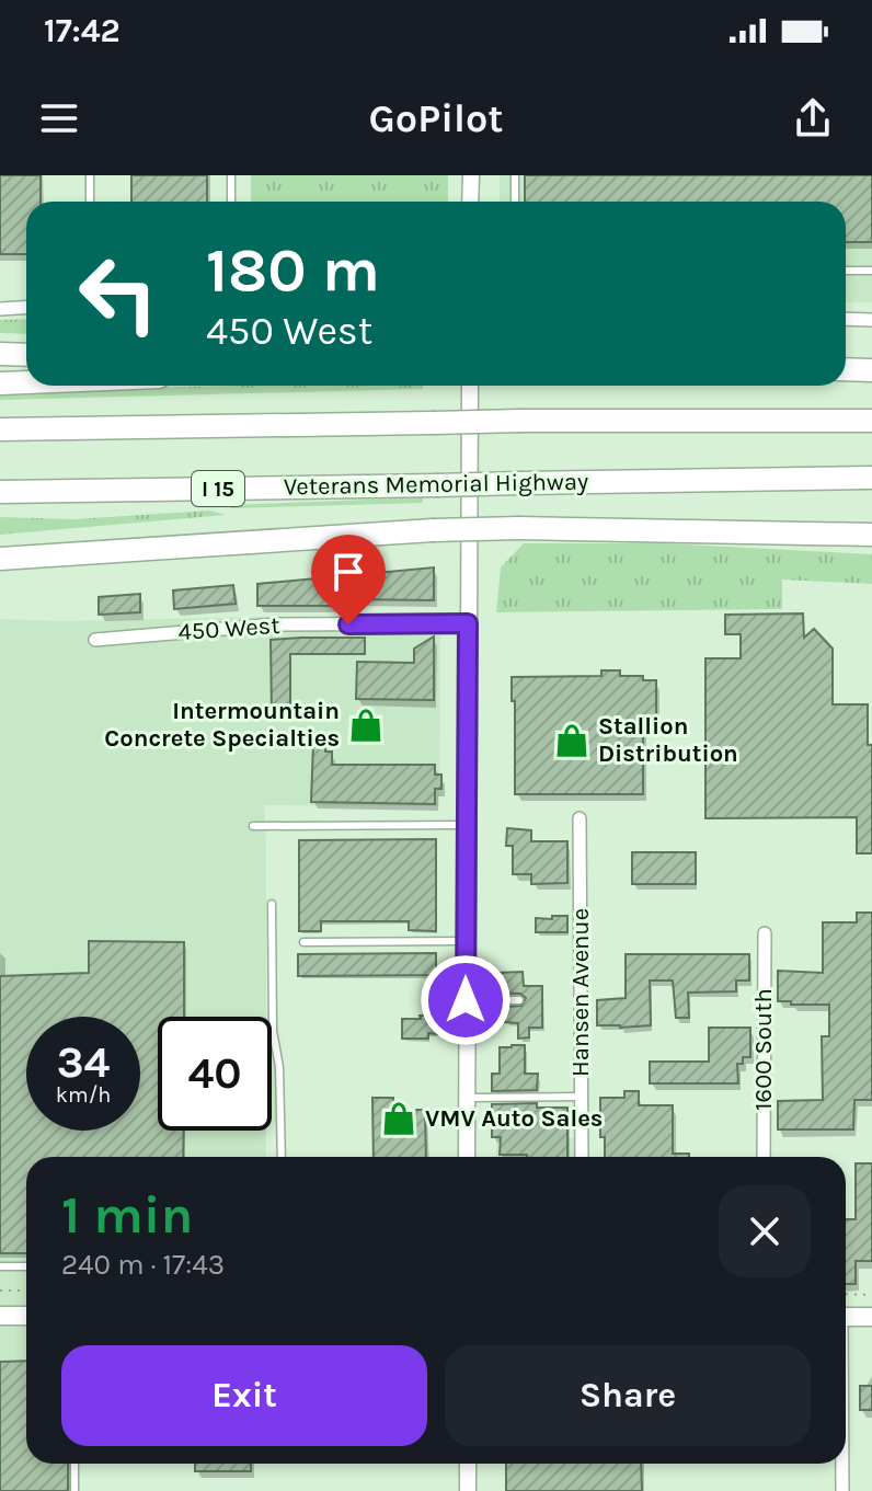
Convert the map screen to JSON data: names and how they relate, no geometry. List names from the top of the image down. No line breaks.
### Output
{"streets":{"highway":["Veterans Memorial Highway","I 15"],"street":["450 West","Hansen Avenue","1600 South"]},"places":{"shop":["Intermountain Concrete Specialties","Stallion Distribution","VMV Auto Sales"]},"page":{"status":"17:42","header":"GoPilot","turn":["180 m","450 West"],"speed":"34 km/h","limit":"40","heading":["1 min","240 m · 17:43"],"buttons":["Exit","Share"]}}
